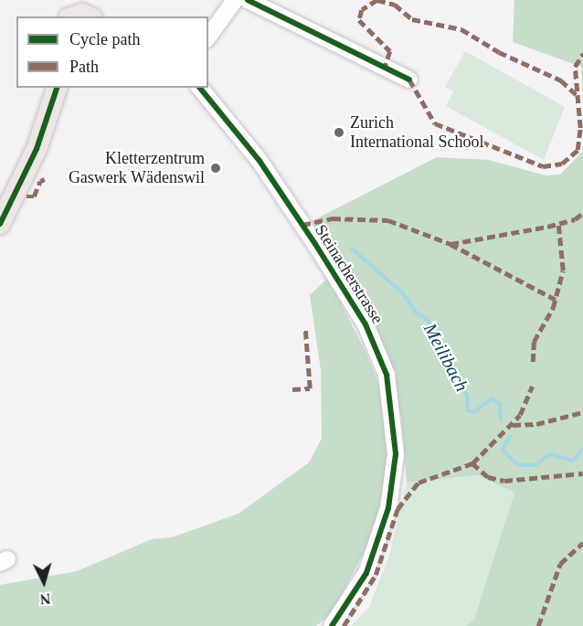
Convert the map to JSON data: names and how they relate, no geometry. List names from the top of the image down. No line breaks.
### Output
{"streets":{"street":["Steinacherstrasse"]},"water":["Meilibach"],"places":["Zurich International School","Kletterzentrum Gaswerk Wädenswil"],"legend":["Cycle path","Path"],"north":"bottom"}
